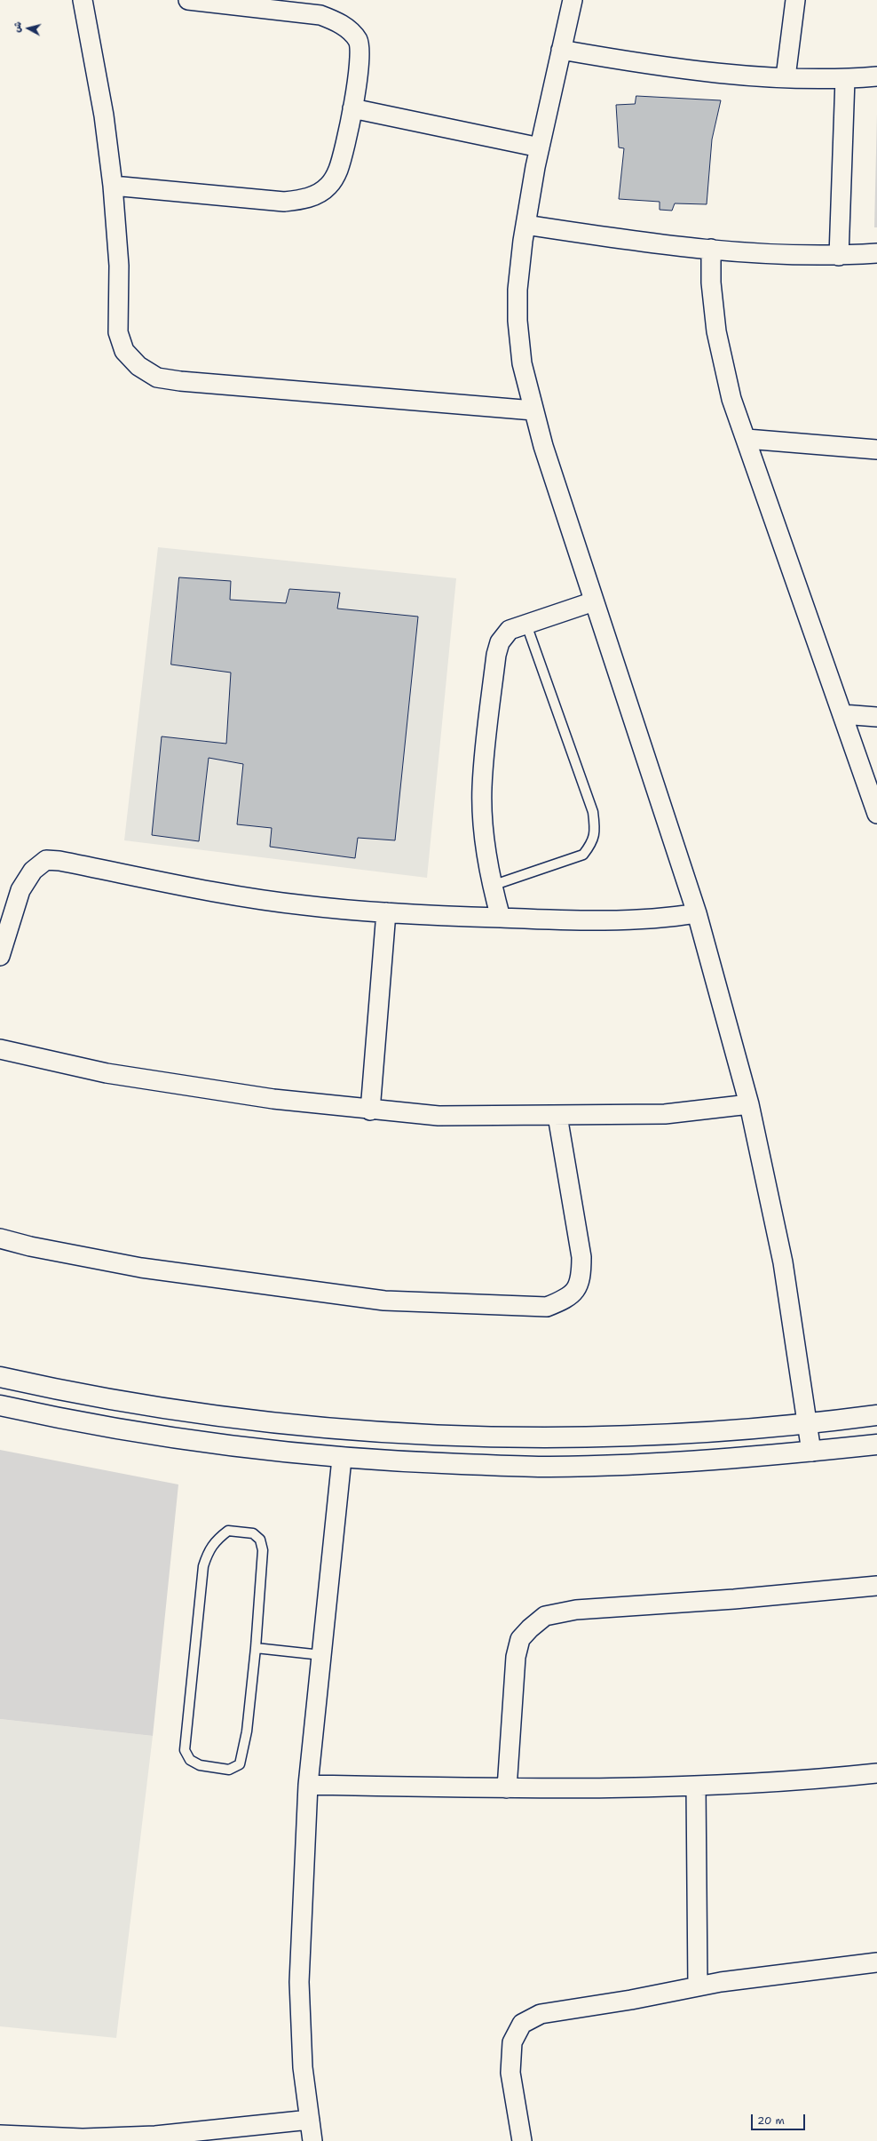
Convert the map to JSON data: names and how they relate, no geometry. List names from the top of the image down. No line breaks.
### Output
{"scale_bar":"20 m","north":"left"}
